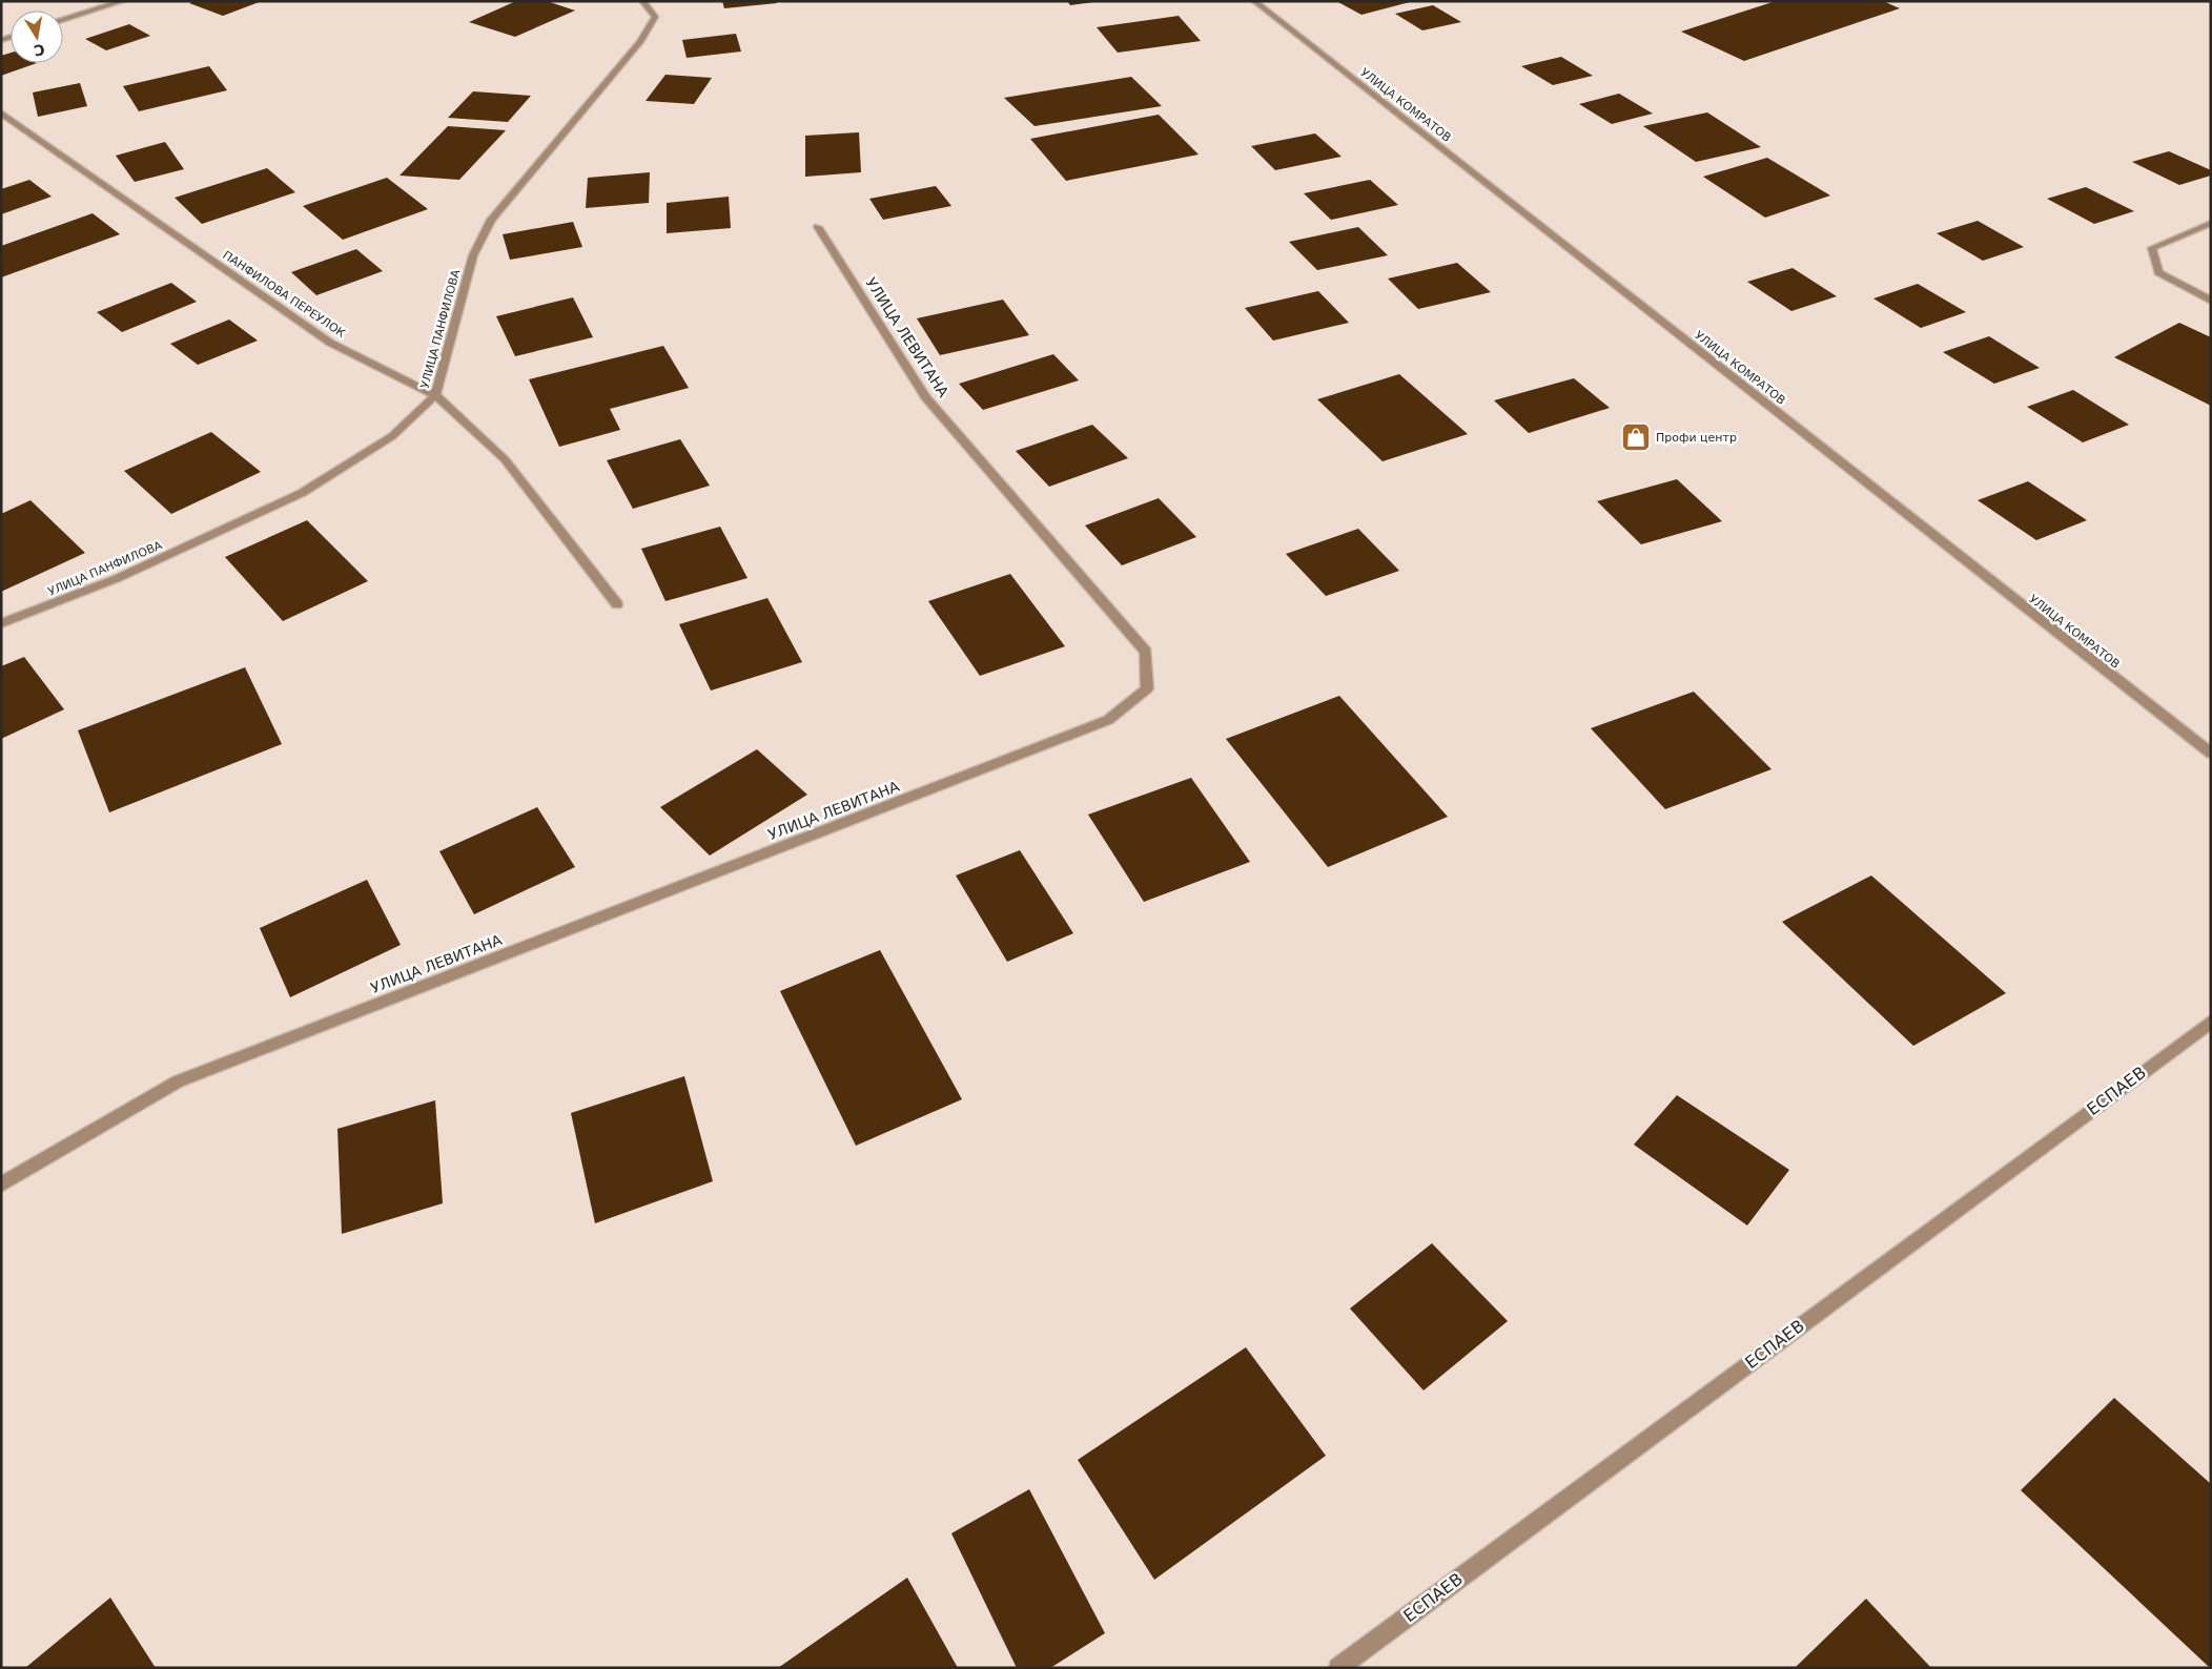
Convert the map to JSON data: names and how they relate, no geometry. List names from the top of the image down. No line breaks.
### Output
{"streets":{"street":["УЛИЦА КОМРАТОВ","ПАНФИЛОВА ПЕРЕУЛОК","УЛИЦА ПАНФИЛОВА","УЛИЦА ЛЕВИТАНА","ЕСПАЕВ"]},"crossings":[["ПАНФИЛОВА ПЕРЕУЛОК","УЛИЦА ПАНФИЛОВА"]],"places":{"shop":["Профи центр"]},"north":"bottom"}
